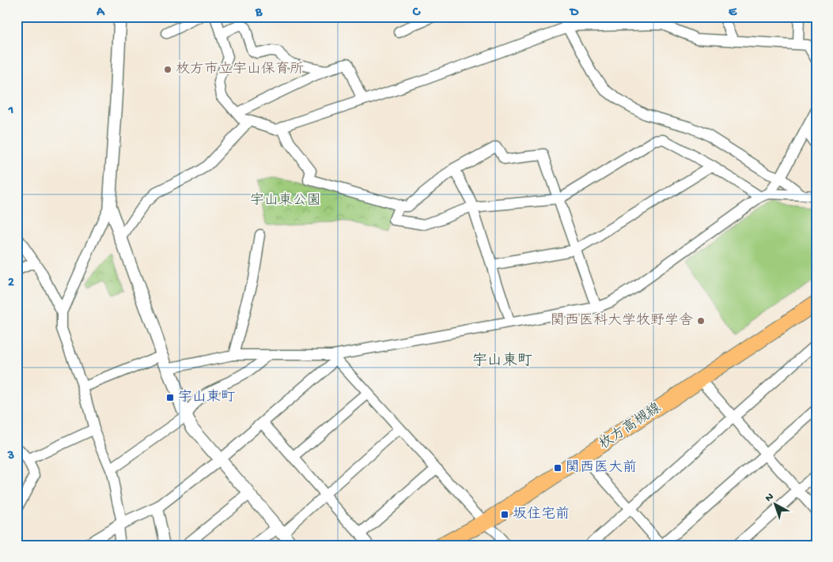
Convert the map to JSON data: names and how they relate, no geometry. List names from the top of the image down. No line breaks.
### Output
{"streets":{"main road":["枚方高槻線"]},"districts":["宇山東町"],"parks":["宇山東公園"],"places":{"other":["枚方市立宇山保育所","関西医科大学牧野学舎"],"transit":["宇山東町","関西医大前","坂住宅前"]},"north":"top left","grid":{"columns":["A","B","C","D","E"],"rows":["1","2","3"]}}
